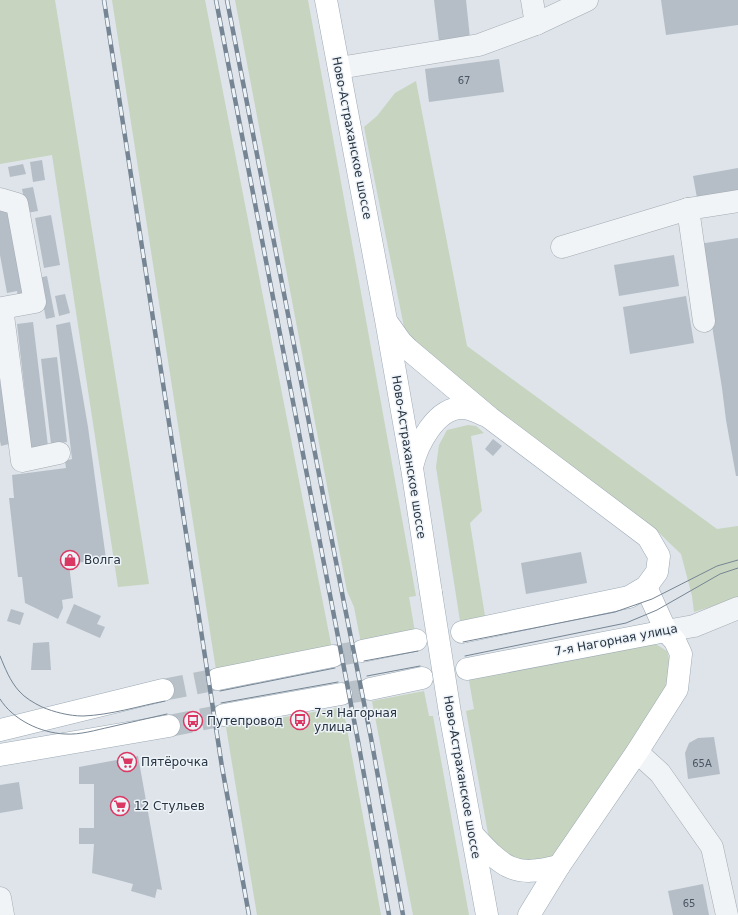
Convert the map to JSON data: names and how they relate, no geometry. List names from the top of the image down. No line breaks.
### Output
{"streets":{"main road":["Ново-Астраханское шоссе","7-я Нагорная улица"]},"places":{"shop":["Волга"],"bus stop":["7-я Нагорная улица","Путепровод"],"supermarket":["Пятёрочка","12 Стульев"]},"house_numbers":["67","65А","65"]}
